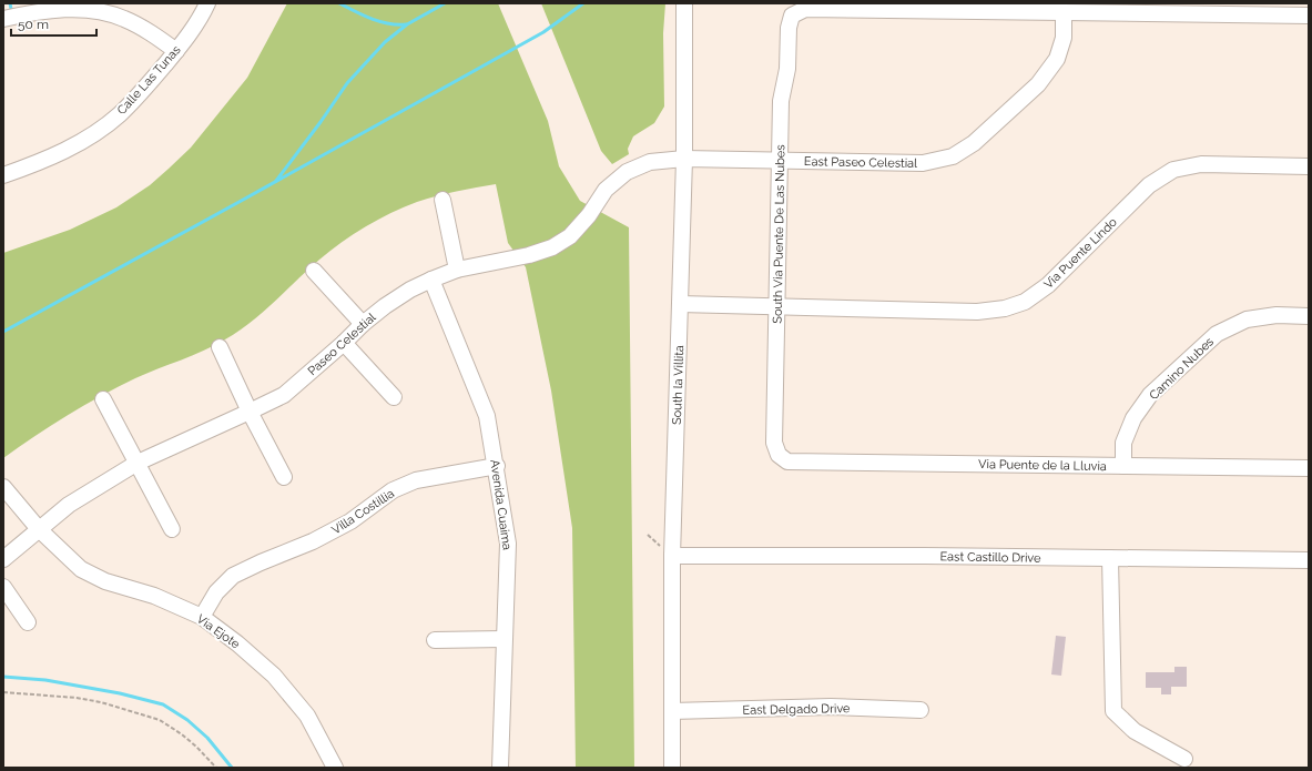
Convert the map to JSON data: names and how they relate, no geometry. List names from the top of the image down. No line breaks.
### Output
{"streets":{"street":["Calle Las Tunas","East Paseo Celestial","South Via Puente De Las Nubes","Via Puente Lindo","Paseo Celestial","Camino Nubes","South la Villita","Via Puente de la Lluvia","Avenida Cuaima","Villa Costillia","East Castillo Drive","Via Ejote","East Delgado Drive"]},"crossings":[["East Paseo Celestial","South Via Puente De Las Nubes"],["East Paseo Celestial","Paseo Celestial"],["East Paseo Celestial","South la Villita"],["South Via Puente De Las Nubes","Via Puente Lindo"],["South Via Puente De Las Nubes","Via Puente de la Lluvia"],["Via Puente Lindo","South la Villita"],["Paseo Celestial","South la Villita"],["Paseo Celestial","Avenida Cuaima"],["Paseo Celestial","Via Ejote"],["Camino Nubes","Via Puente de la Lluvia"],["South la Villita","East Castillo Drive"],["South la Villita","East Delgado Drive"],["Avenida Cuaima","Villa Costillia"],["Villa Costillia","Via Ejote"]],"scale_bar":"50 m"}
